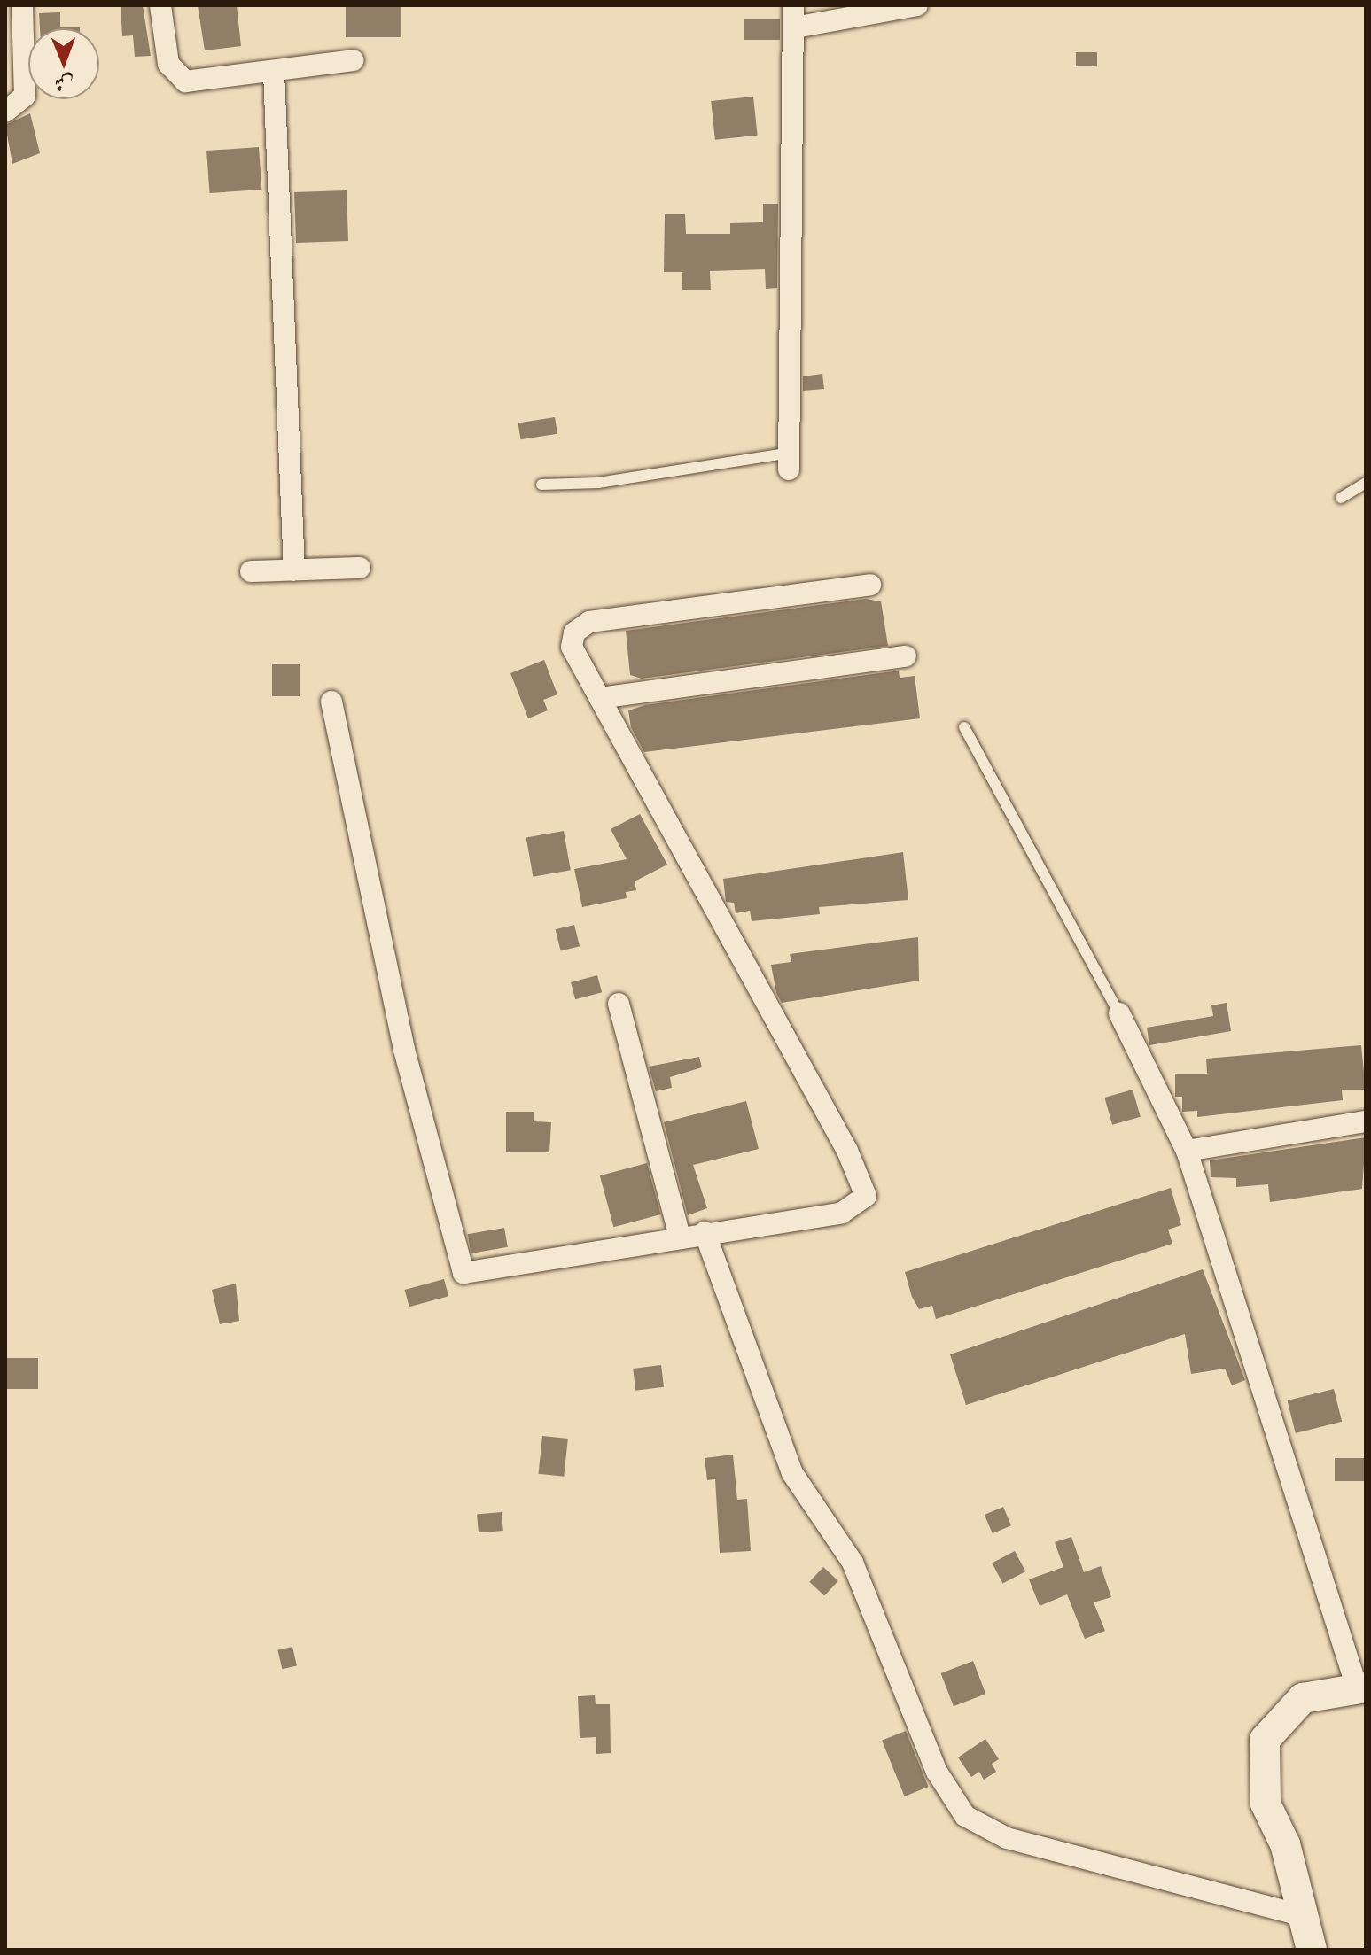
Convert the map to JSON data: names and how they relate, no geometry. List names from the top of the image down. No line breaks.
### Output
{"north":"bottom"}
